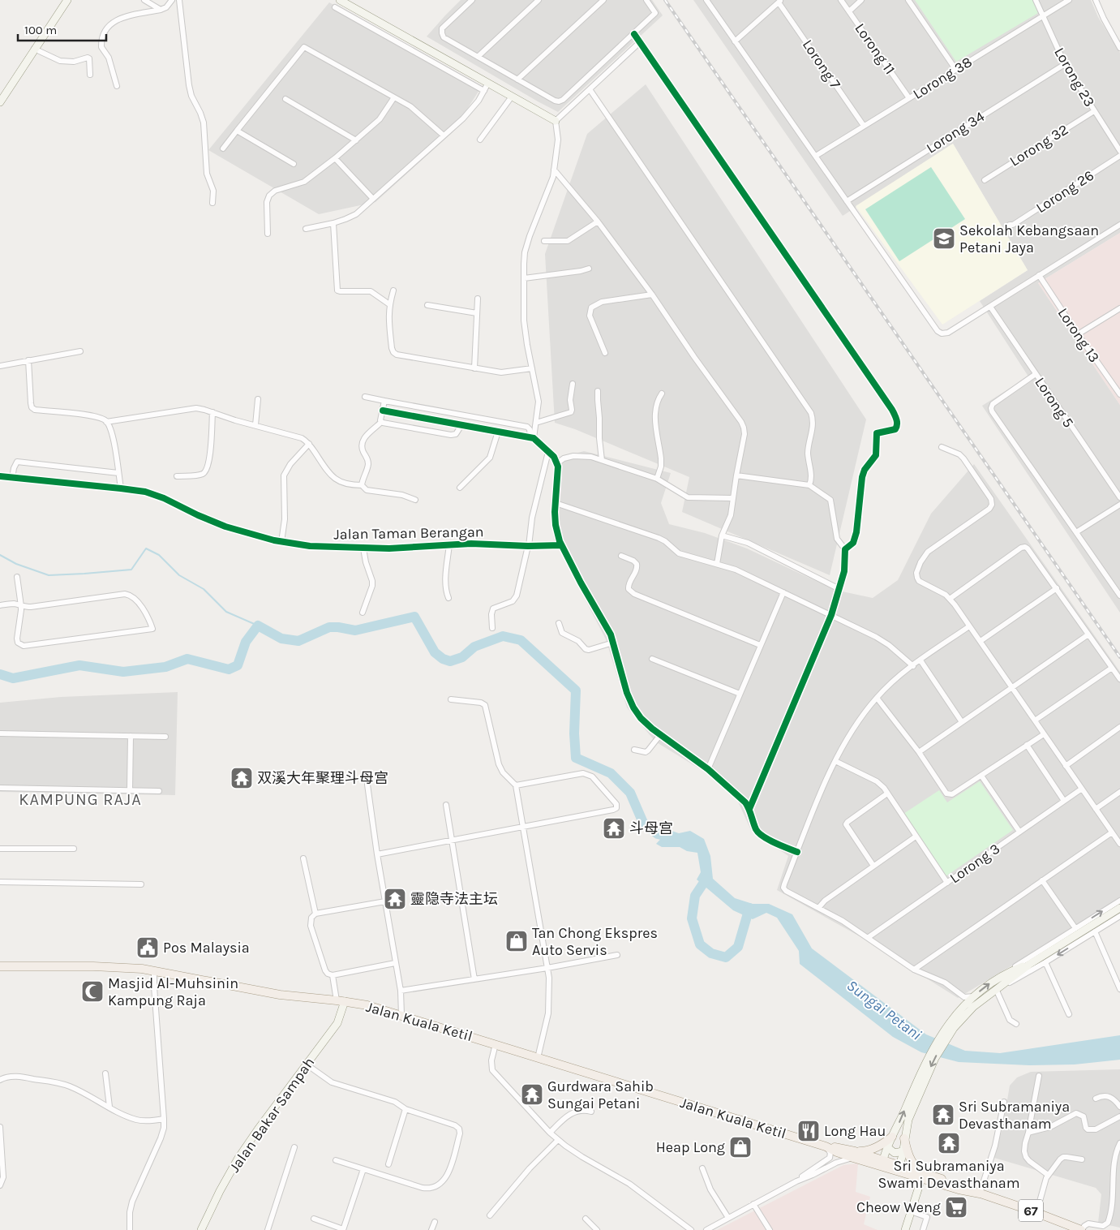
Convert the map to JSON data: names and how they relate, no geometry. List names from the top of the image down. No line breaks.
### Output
{"streets":{"main road":["Jalan Kuala Ketil","67"],"street":["Lorong 11","Lorong 7","Lorong 23","Lorong 38","Lorong 34","Lorong 32","Lorong 26","Lorong 13","Lorong 5","Jalan Taman Berangan","Lorong 3","Jalan Bakar Sampah"]},"crossings":[["Lorong 11","Lorong 38"],["Lorong 7","Lorong 38"],["Lorong 23","Lorong 38"],["Lorong 23","Lorong 34"],["Lorong 23","Lorong 32"],["Jalan Kuala Ketil","Jalan Bakar Sampah"]],"districts":["KAMPUNG RAJA"],"water":["Sungai Petani"],"places":{"school or university":["Sekolah Kebangsaan Petani Jaya"],"temple":["双溪大年聚理斗母宫","斗母宫","靈隐寺法主坛","Gurdwara Sahib Sungai Petani","Sri Subramaniya Devasthanam","Sri Subramaniya Swami Devasthanam"],"shop":["Tan Chong Ekspres Auto Servis","Heap Long"],"public building":["Pos Malaysia"],"mosque":["Masjid Al-Muhsinin Kampung Raja"],"restaurant":["Long Hau"],"supermarket":["Cheow Weng"]},"scale_bar":"100 m"}
